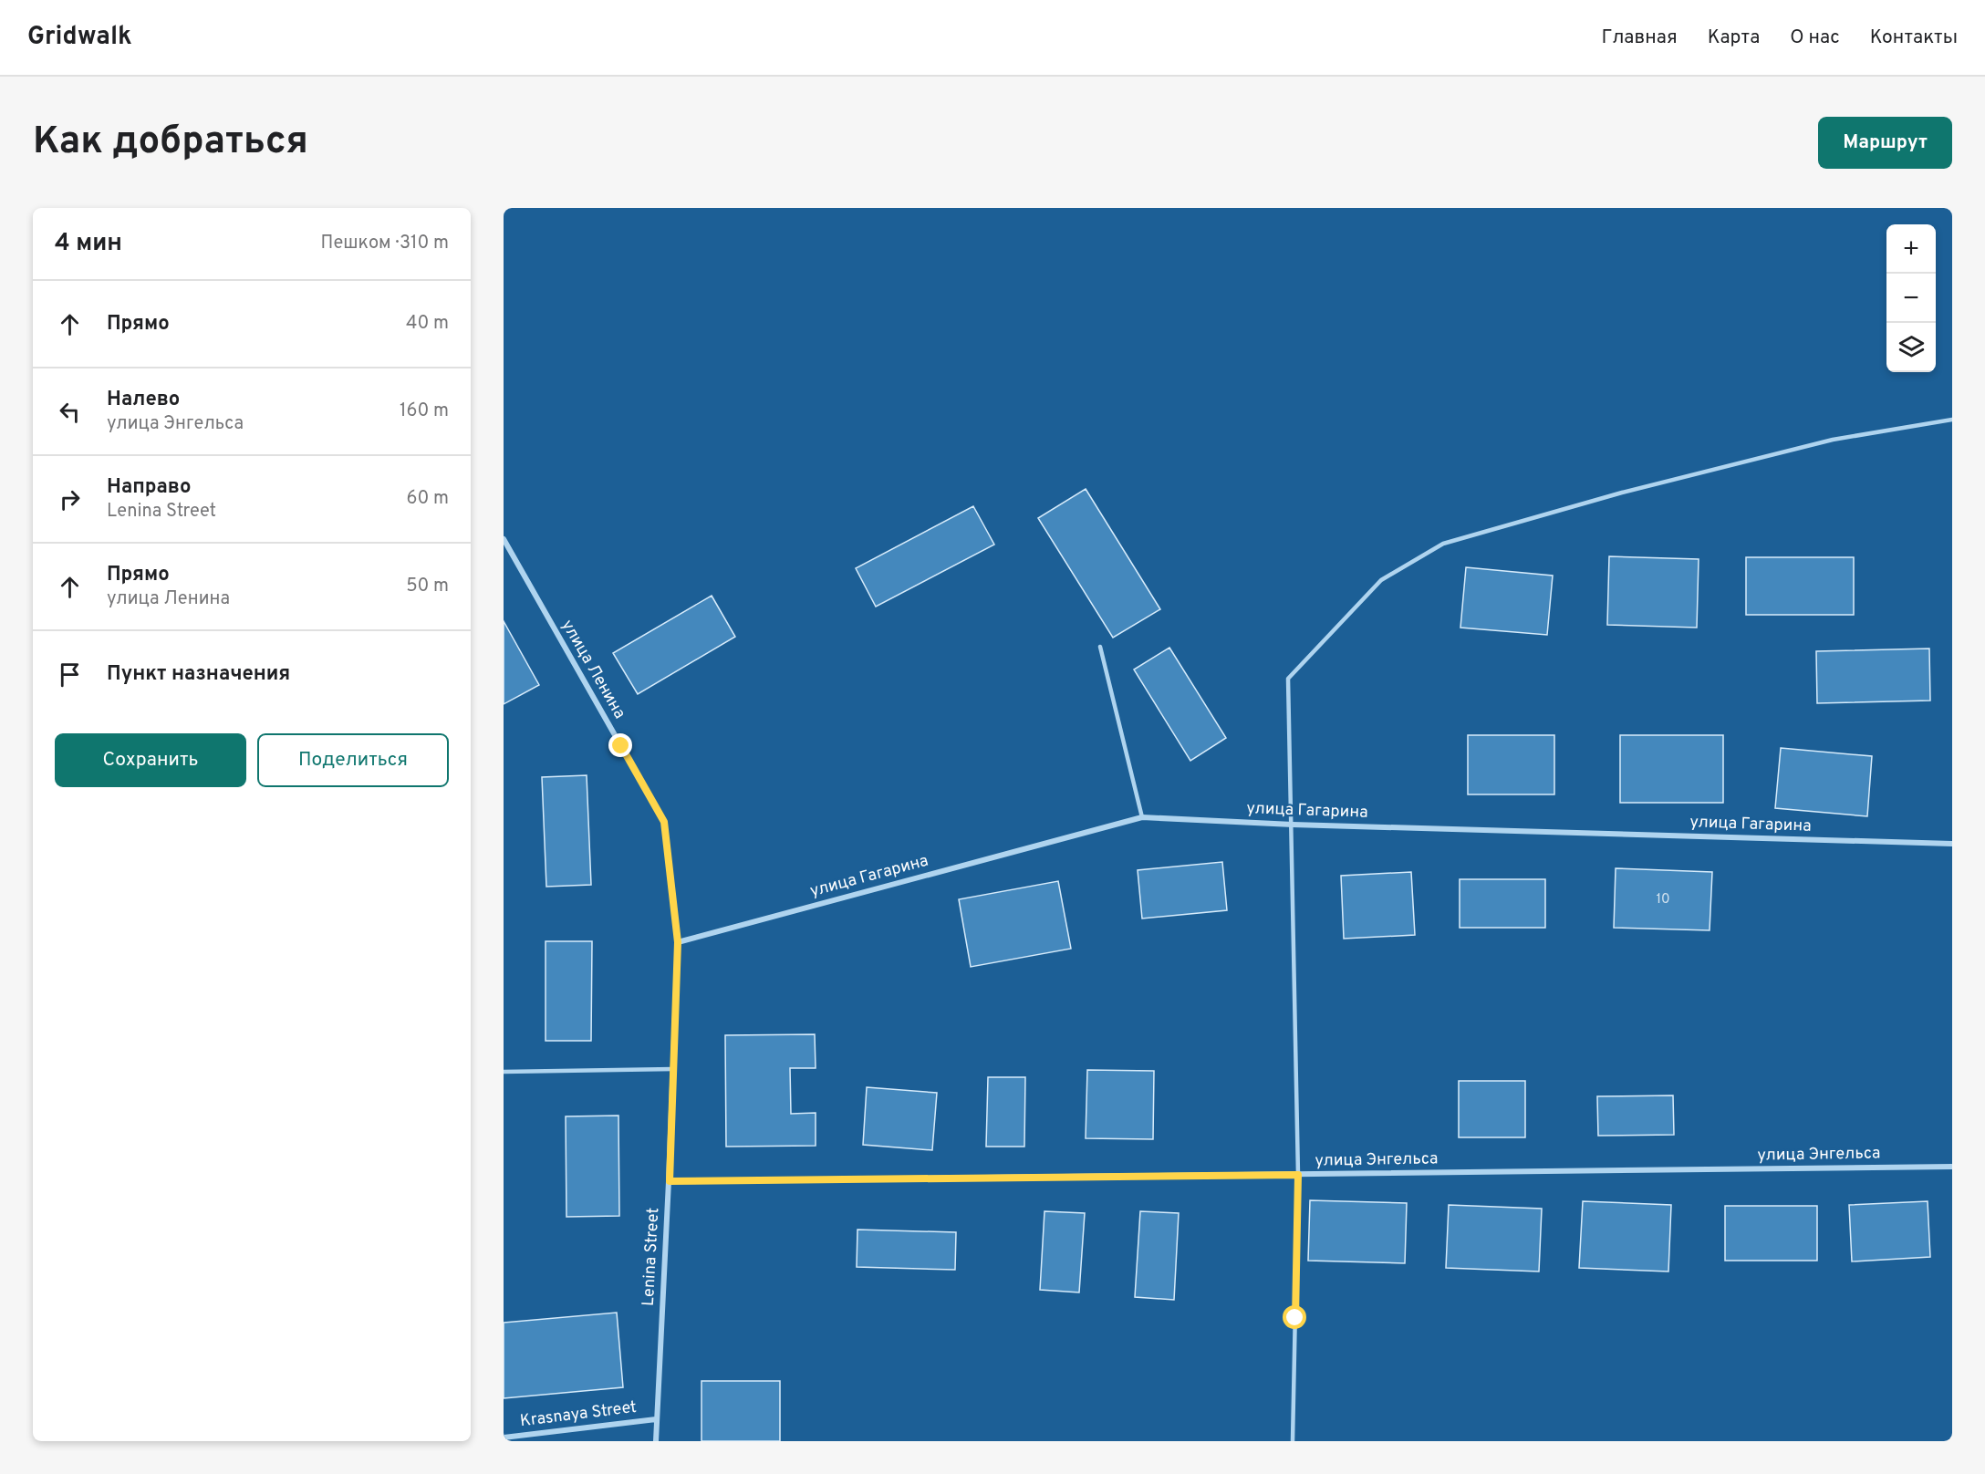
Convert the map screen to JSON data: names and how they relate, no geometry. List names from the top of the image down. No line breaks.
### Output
{"streets":{"street":["улица Ленина","улица Гагарина","улица Энгельса","Lenina Street","Krasnaya Street"]},"crossings":[["улица Ленина","улица Гагарина"],["улица Ленина","Lenina Street"],["улица Гагарина","Lenina Street"],["улица Энгельса","Lenina Street"],["Lenina Street","Krasnaya Street"]],"house_numbers":["10"],"page":{"header":"Gridwalk","nav":["Главная","Карта","О нас","Контакты"],"buttons":["Маршрут",["Сохранить","Поделиться"]],"title":"Как добраться","heading":["4 мин","Пешком · 310 m"],"map_buttons":["+","−"],"list":[["Прямо","40 m"],["Налево","улица Энгельса","160 m"],["Направо","Lenina Street","60 m"],["Прямо","улица Ленина","50 m"],"Пункт назначения"]}}
